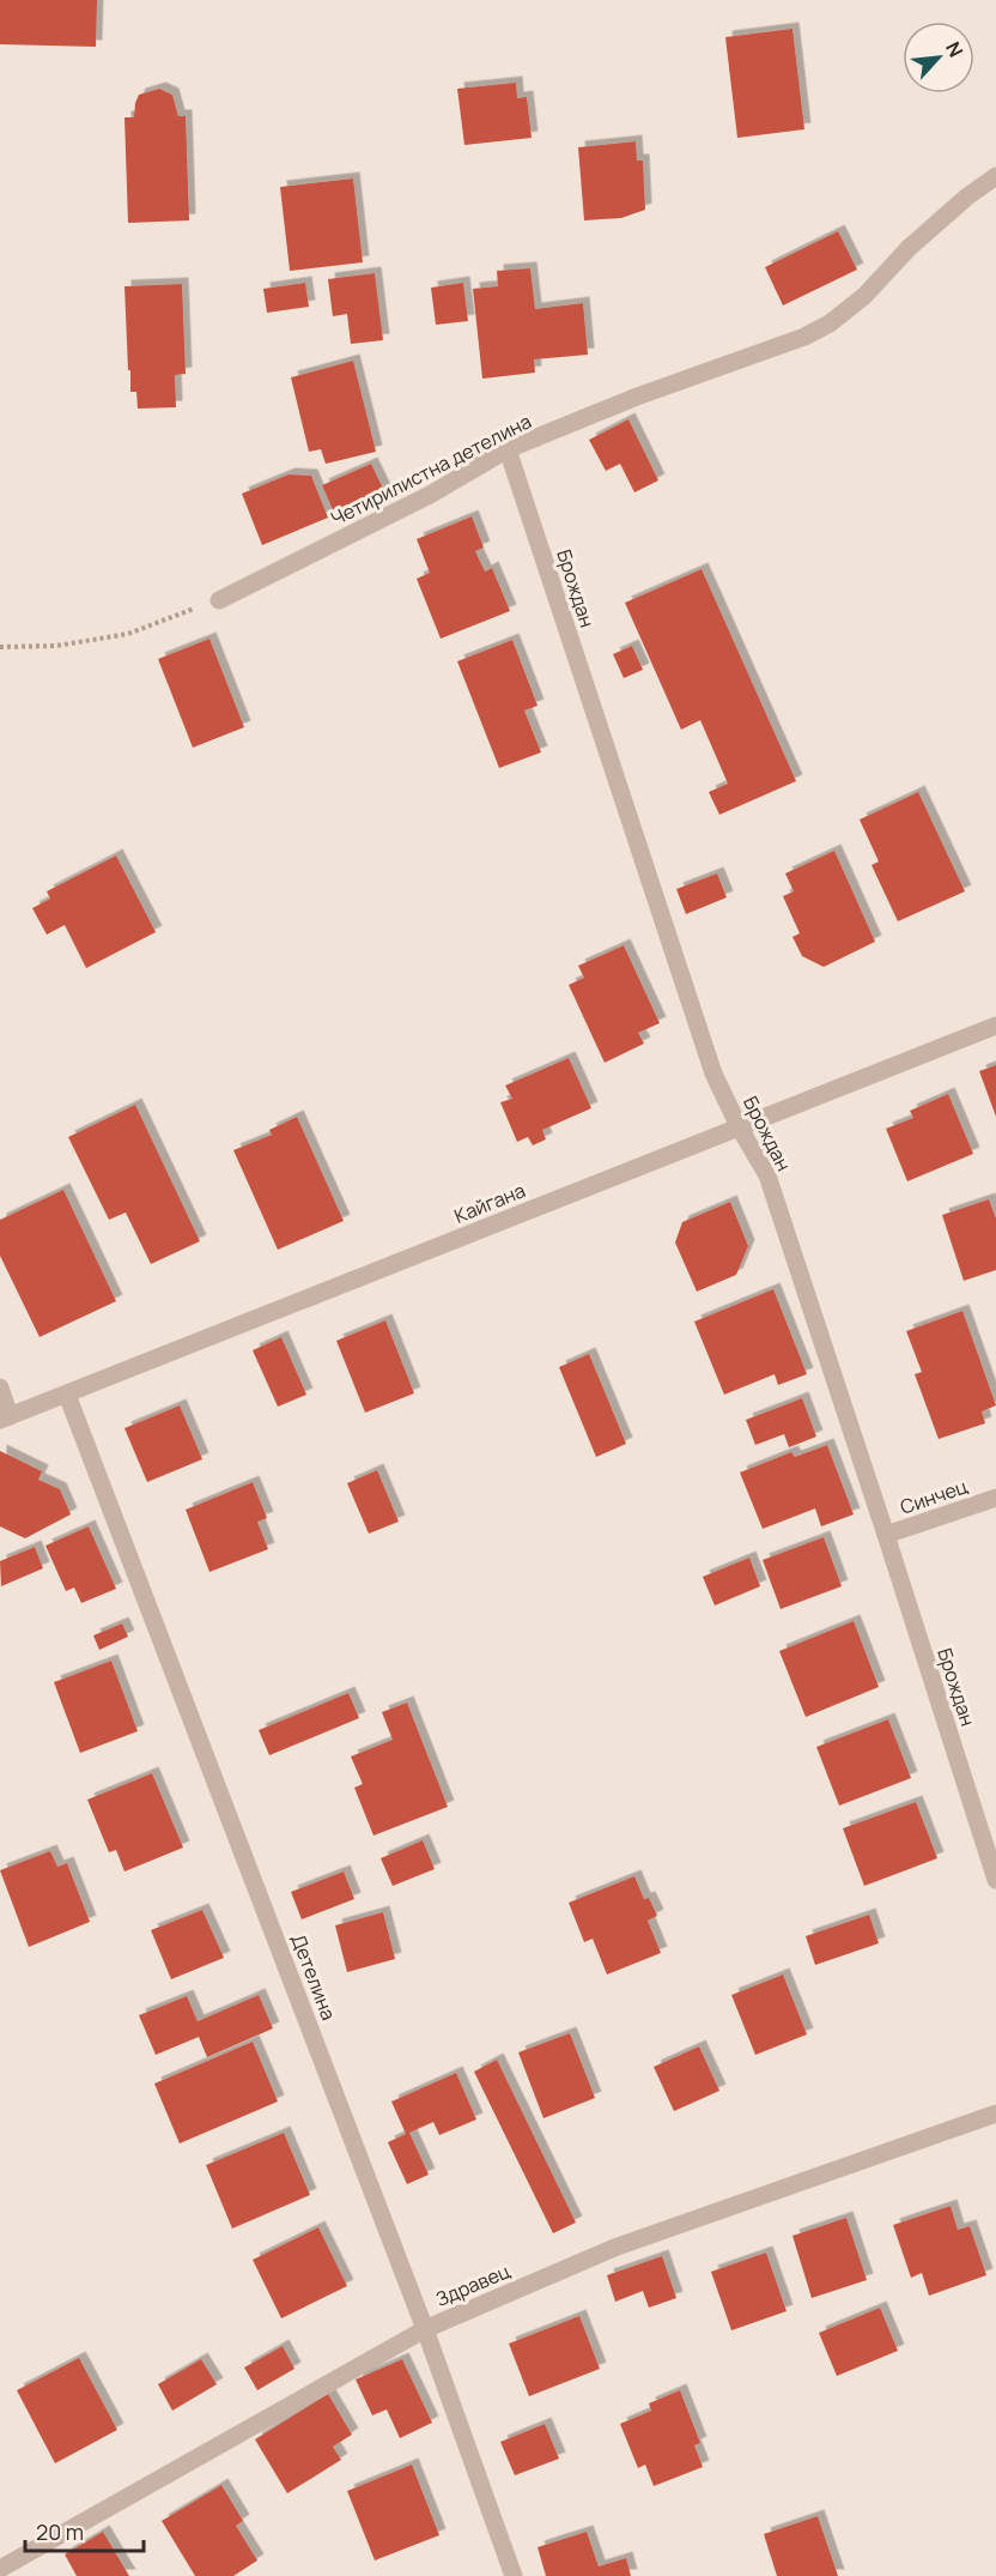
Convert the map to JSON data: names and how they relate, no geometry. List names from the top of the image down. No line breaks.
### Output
{"streets":{"street":["Четирилистна детелина","Брождан","Кайгана","Синчец","Детелина","Здравец"]},"crossings":[["Четирилистна детелина","Брождан"],["Брождан","Кайгана"],["Брождан","Синчец"],["Кайгана","Детелина"],["Детелина","Здравец"]],"scale_bar":"20 m","north":"top right"}
